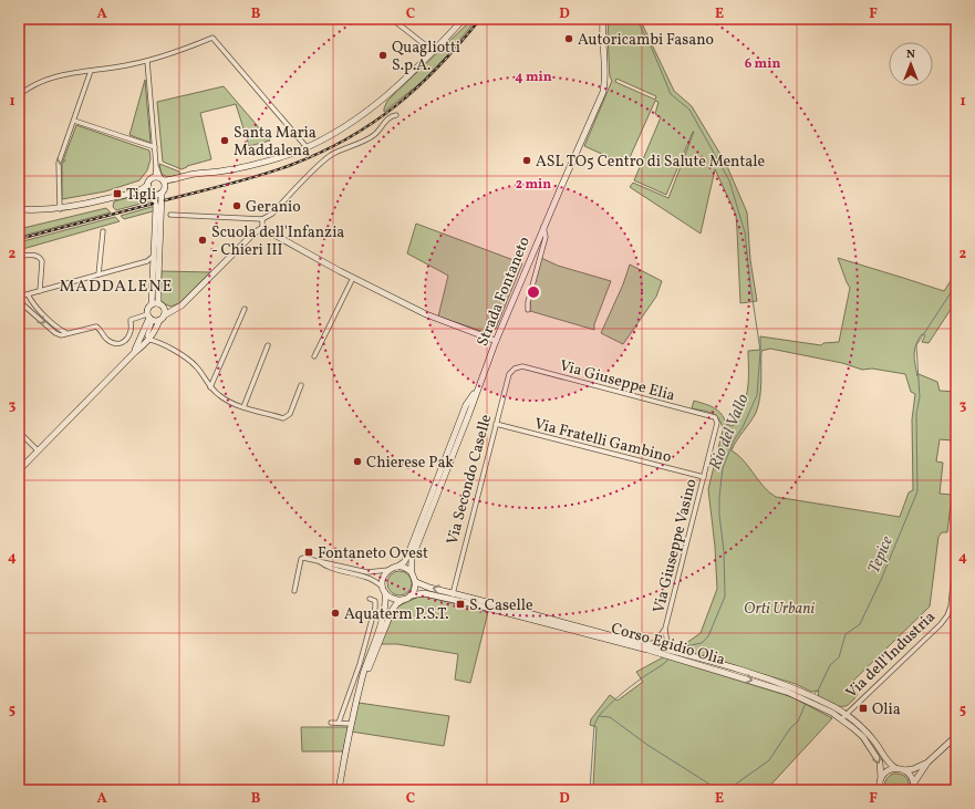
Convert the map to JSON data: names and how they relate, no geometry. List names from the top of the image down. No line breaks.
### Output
{"streets":{"street":["Strada Fontaneto","Via Giuseppe Elia","Via Fratelli Gambino","Via Secondo Caselle","Via Giuseppe Vasino","Corso Egidio Olia","Via dell'Industria"]},"crossings":[["Strada Fontaneto","Corso Egidio Olia"],["Via Giuseppe Elia","Via Secondo Caselle"],["Via Giuseppe Elia","Via Giuseppe Vasino"],["Via Fratelli Gambino","Via Secondo Caselle"],["Via Fratelli Gambino","Via Giuseppe Vasino"],["Via Secondo Caselle","Corso Egidio Olia"],["Via Giuseppe Vasino","Corso Egidio Olia"],["Corso Egidio Olia","Via dell'Industria"]],"districts":["MADDALENE"],"water":["Rio del Vallo","Tepice"],"parks":["Orti Urbani"],"places":{"other":["Autoricambi Fasano","Quagliotti S.p.A.","Santa Maria Maddalena","ASL TO5 Centro di Salute Mentale","Geranio","Scuola dell'Infanzia - Chieri III","Chierese Pak","Aquaterm P.S.T."],"transit":["Tigli","Fontaneto Ovest","S. Caselle","Olia"]},"north":"top","grid":{"columns":["A","B","C","D","E","F"],"rows":["1","2","3","4","5"]},"rings":["6 min","4 min","2 min"]}
